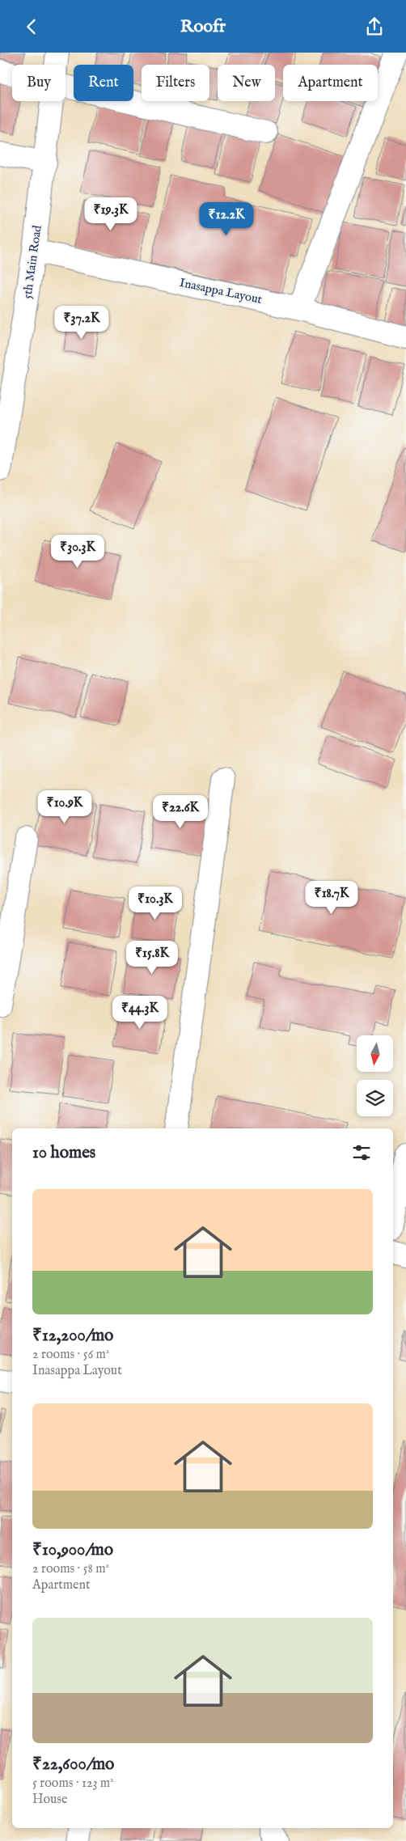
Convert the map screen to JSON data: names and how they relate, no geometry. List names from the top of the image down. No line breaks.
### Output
{"streets":{"street":["5th Main Road","Inasappa Layout"]},"crossings":[["5th Main Road","Inasappa Layout"]],"north":"bottom","page":{"header":"Roofr","chip":["Buy","Rent","Filters","New","Apartment"],"price":["₹19.3K","₹12.2K","₹37.2K","₹30.3K","₹10.9K","₹22.6K","₹18.7K","₹10.3K","₹15.8K","₹44.3K"],"heading":"10 homes","list":[{"name":"₹12,200/mo","note":"2 rooms · 56 m² · Inasappa Layout"},{"name":"₹10,900/mo","note":"2 rooms · 58 m² · Apartment"},{"name":"₹22,600/mo","note":"5 rooms · 123 m² · House"}]}}
